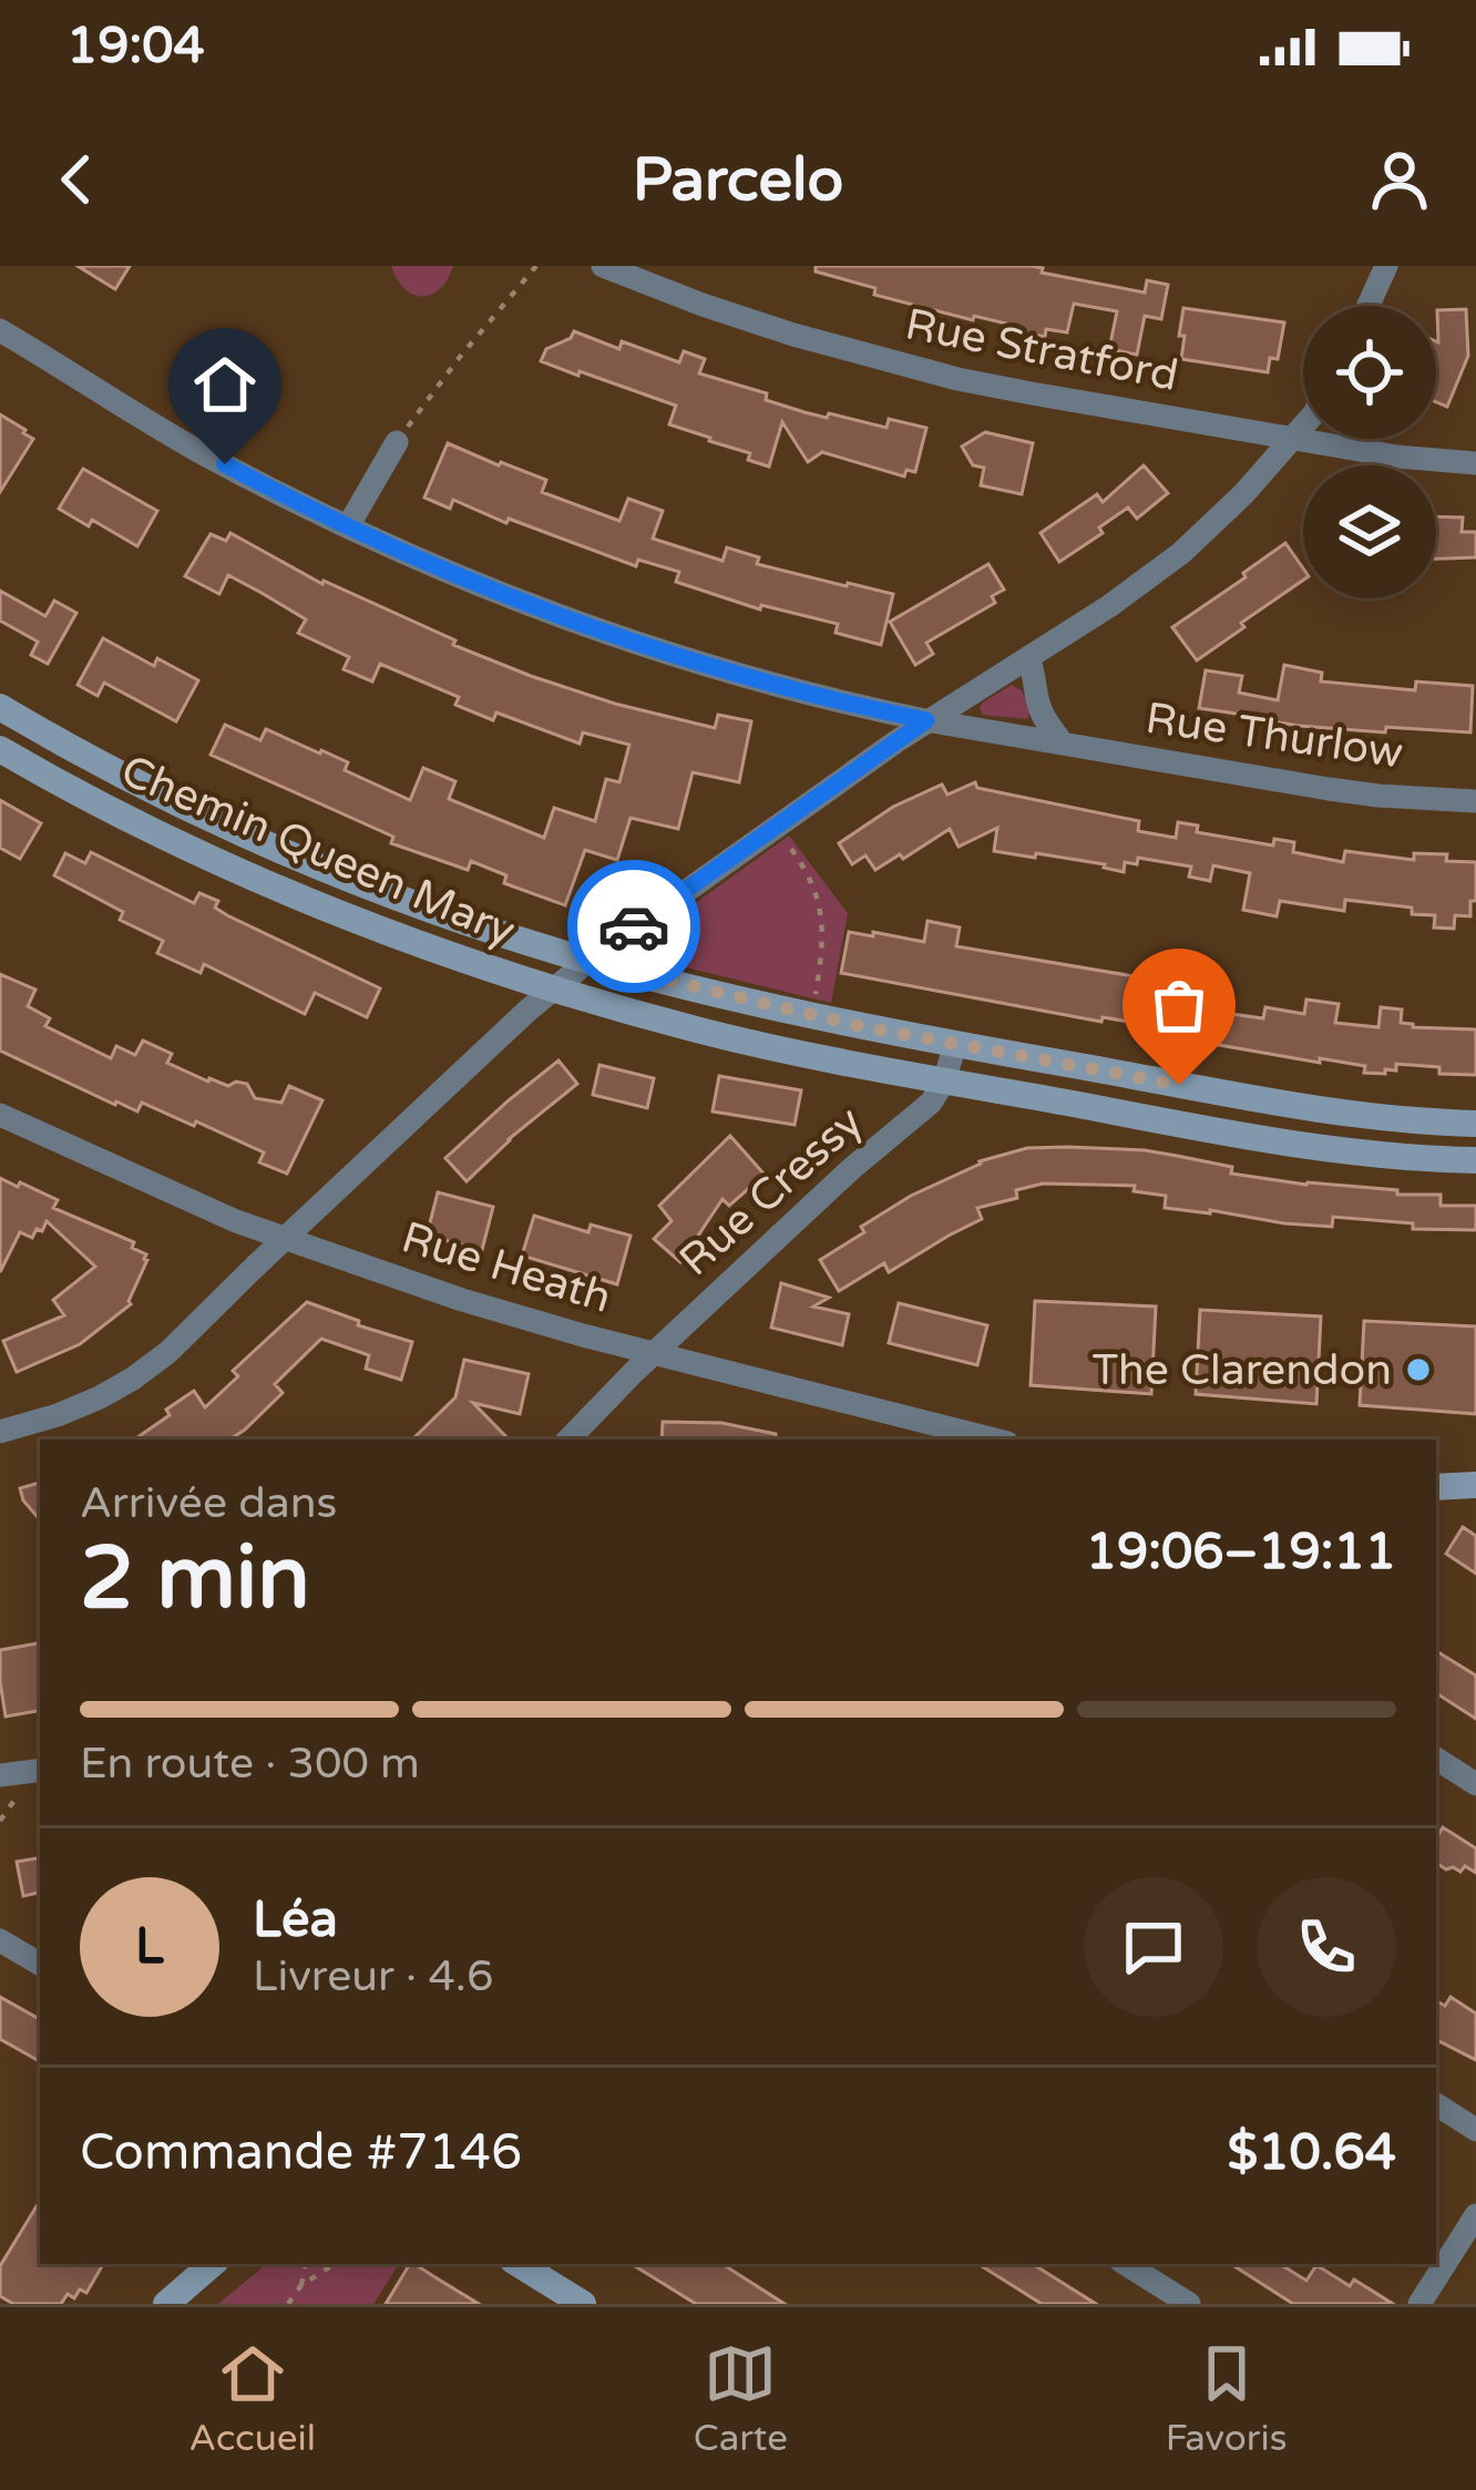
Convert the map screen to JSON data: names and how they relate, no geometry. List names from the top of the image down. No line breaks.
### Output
{"streets":{"street":["Rue Stratford","Rue Thurlow","Chemin Queen Mary","Rue Cressy","Rue Heath"]},"crossings":[["Chemin Queen Mary","Rue Cressy"],["Rue Cressy","Rue Heath"]],"places":["The Clarendon"],"page":{"status":"19:04","header":"Parcelo","heading":["2 min","Arrivée dans","19:06–19:11"],"panel":["Léa","Livreur · 4.6","Commande #7146","$10.64"],"bar":"En route · 300 m","round":"L","tabs":["Accueil","Carte","Favoris"]}}
